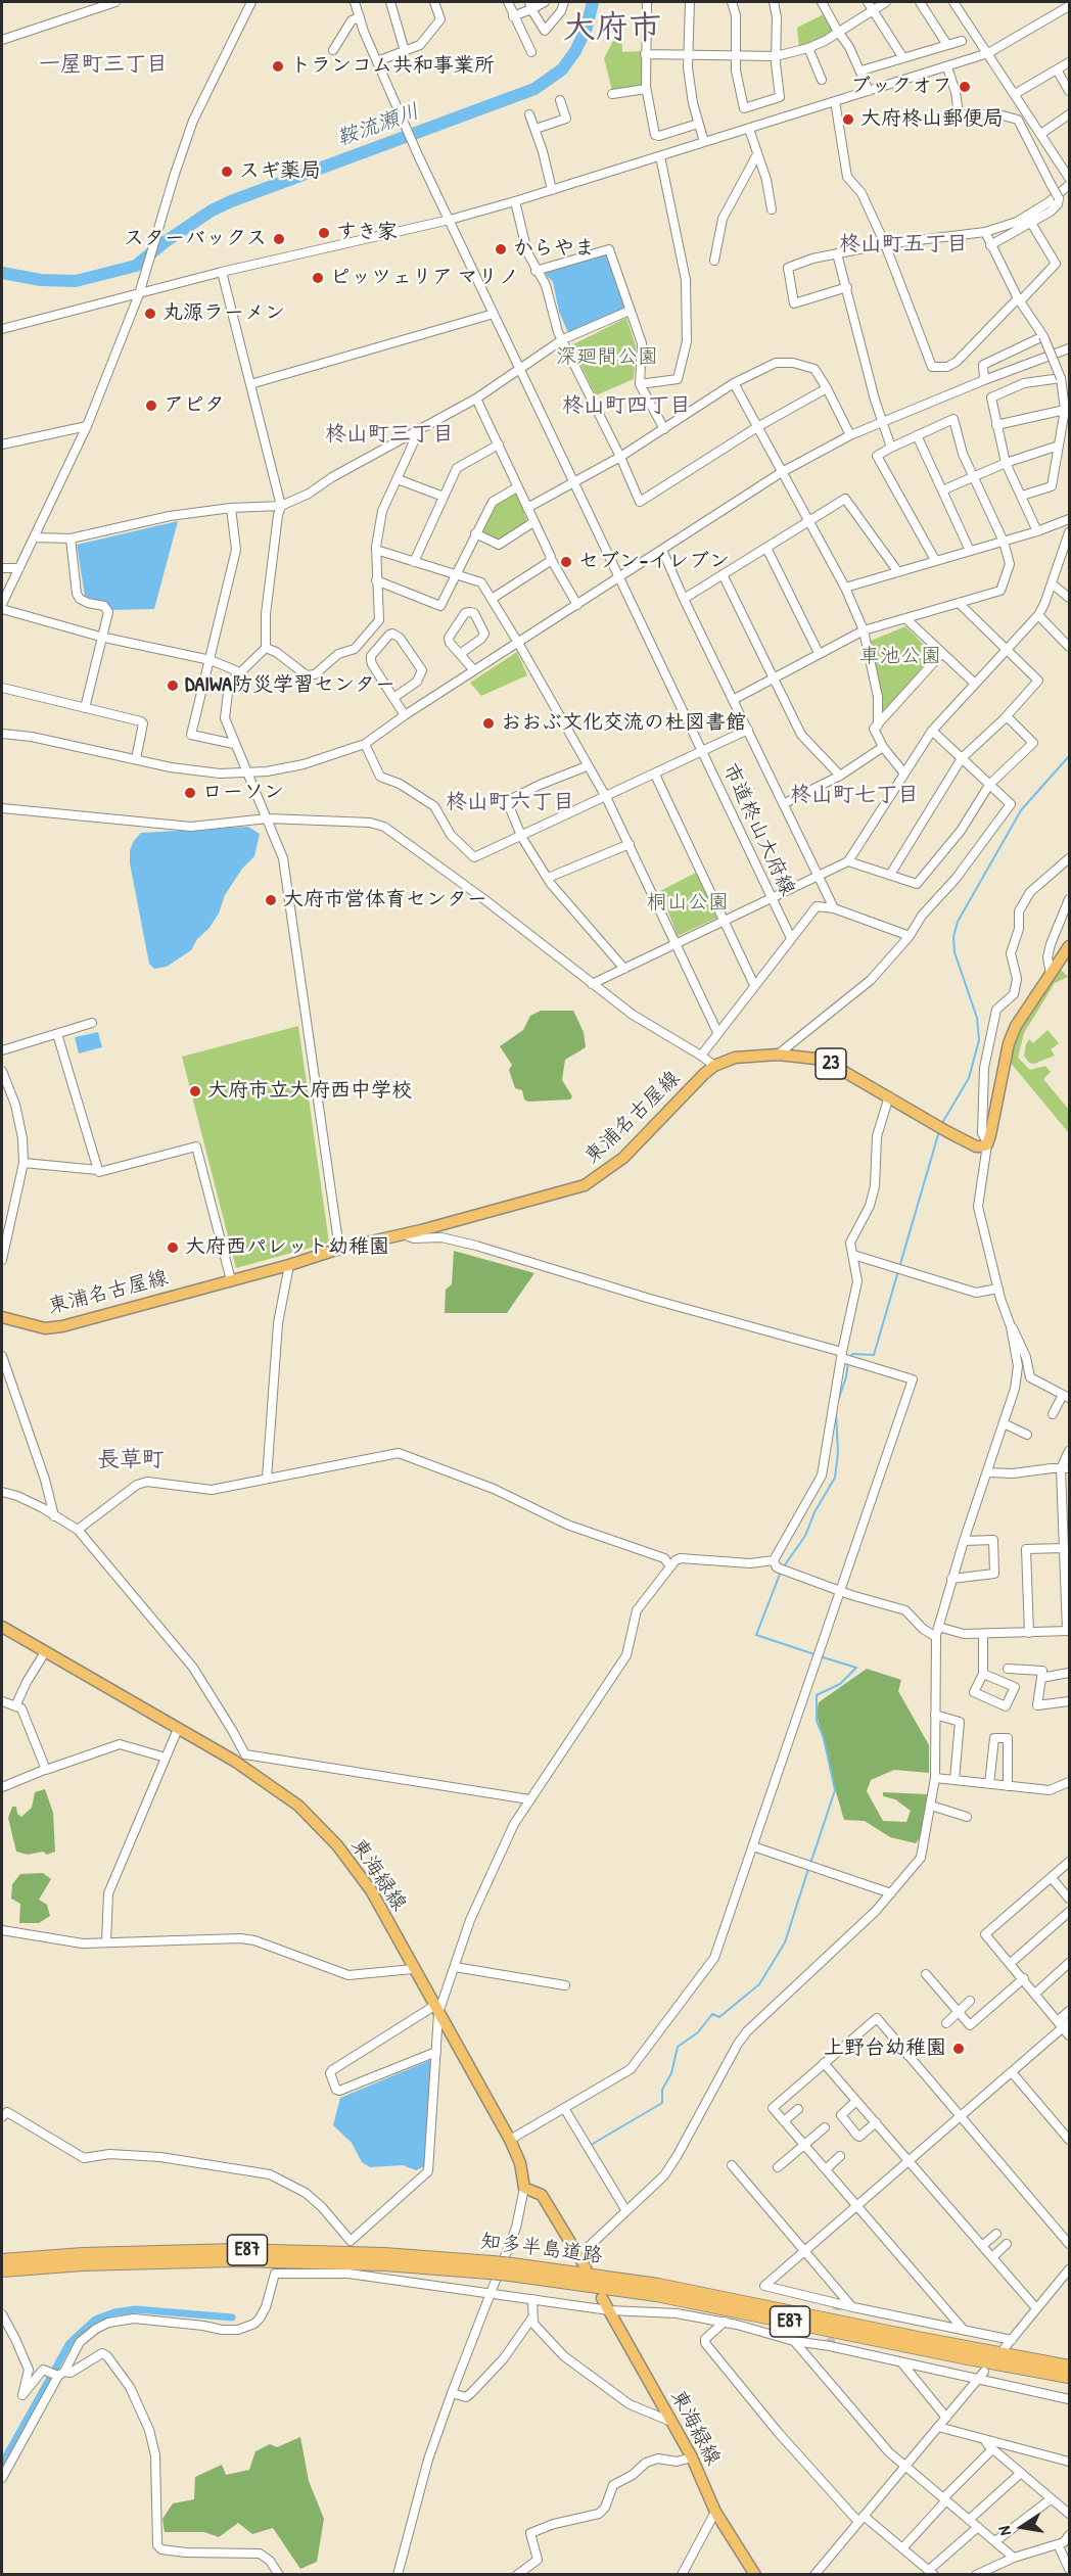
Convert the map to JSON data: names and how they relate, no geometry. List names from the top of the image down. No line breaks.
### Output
{"streets":{"highway":["知多半島道路","E87"],"main road":["23","東浦名古屋線","東海緑線"],"street":["市道柊山大府線"]},"districts":["大府市","一屋町三丁目","柊山町五丁目","柊山町四丁目","柊山町三丁目","柊山町七丁目","柊山町六丁目","長草町"],"water":["鞍流瀬川"],"parks":["深廻間公園","車池公園","桐山公園"],"places":["トランコム共和事業所","ブックオフ","大府柊山郵便局","スギ薬局","すき家","スターバックス","からやま","ピッツェリア マリノ","丸源ラーメン","アピタ","セブン-イレブン","DAIWA防災学習センター","おおぶ文化交流の杜図書館","ローソン","大府市営体育センター","大府市立大府西中学校","大府西パレット幼稚園","上野台幼稚園"],"north":"left"}
